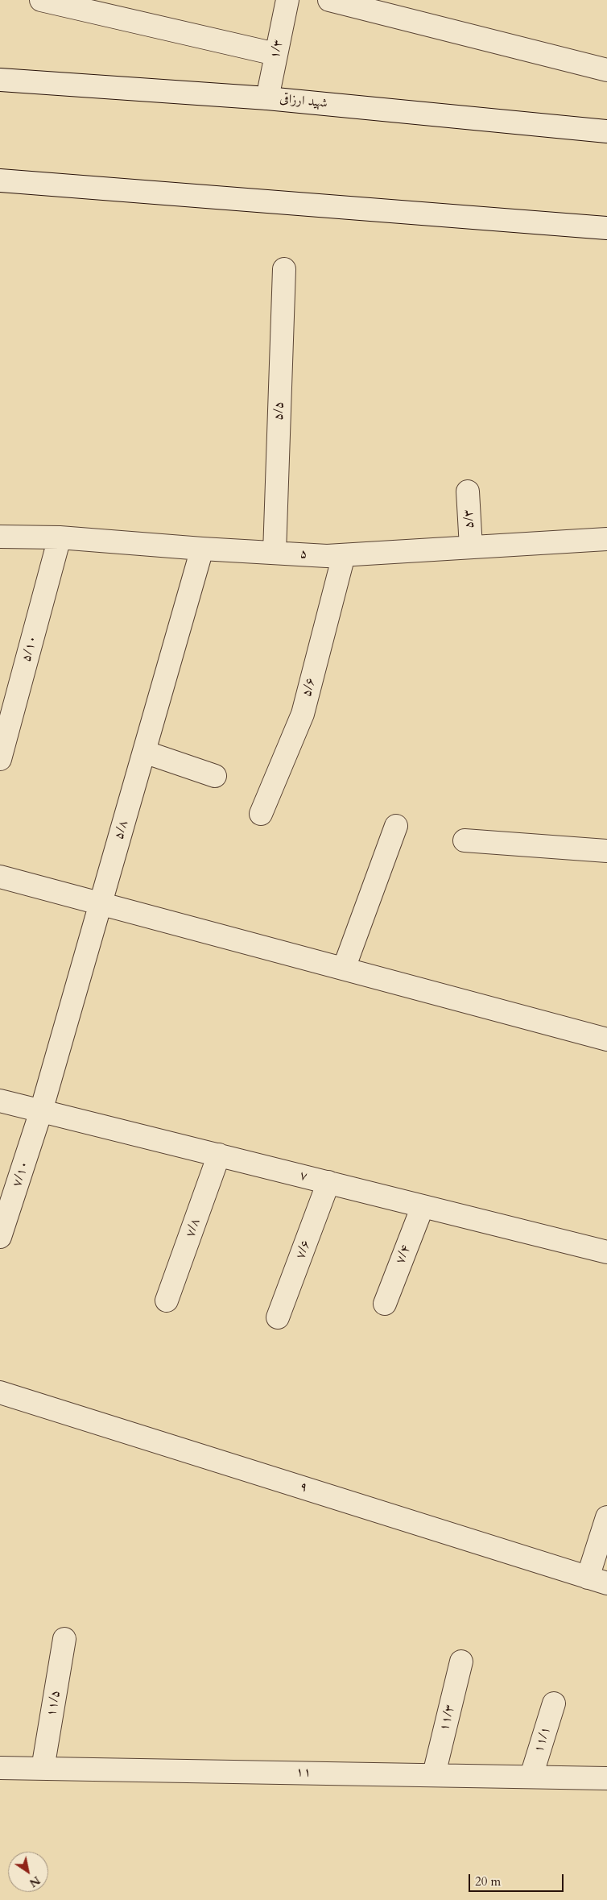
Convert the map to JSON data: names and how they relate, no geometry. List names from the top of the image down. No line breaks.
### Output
{"streets":{"street":["۱/۳","شهید ارزاقی","۵/۵","۵/۳","۵","۵/۱۰","۵/۶","۵/۸","۷/۱۰","۷","۷/۸","۷/۶","۷/۴","۹","۱۱/۵","۱۱/۳","۱۱/۱","۱۱"]},"crossings":[["۱/۳","شهید ارزاقی"],["۵/۵","۵"],["۵/۳","۵"],["۵","۵/۱۰"],["۵","۵/۶"],["۵","۵/۸"],["۵/۸","۷/۱۰"],["۵/۸","۷"],["۷/۱۰","۷"],["۷","۷/۸"],["۷","۷/۶"],["۷","۷/۴"],["۱۱/۵","۱۱"],["۱۱/۳","۱۱"],["۱۱/۱","۱۱"]],"scale_bar":"20 m","north":"bottom right"}
